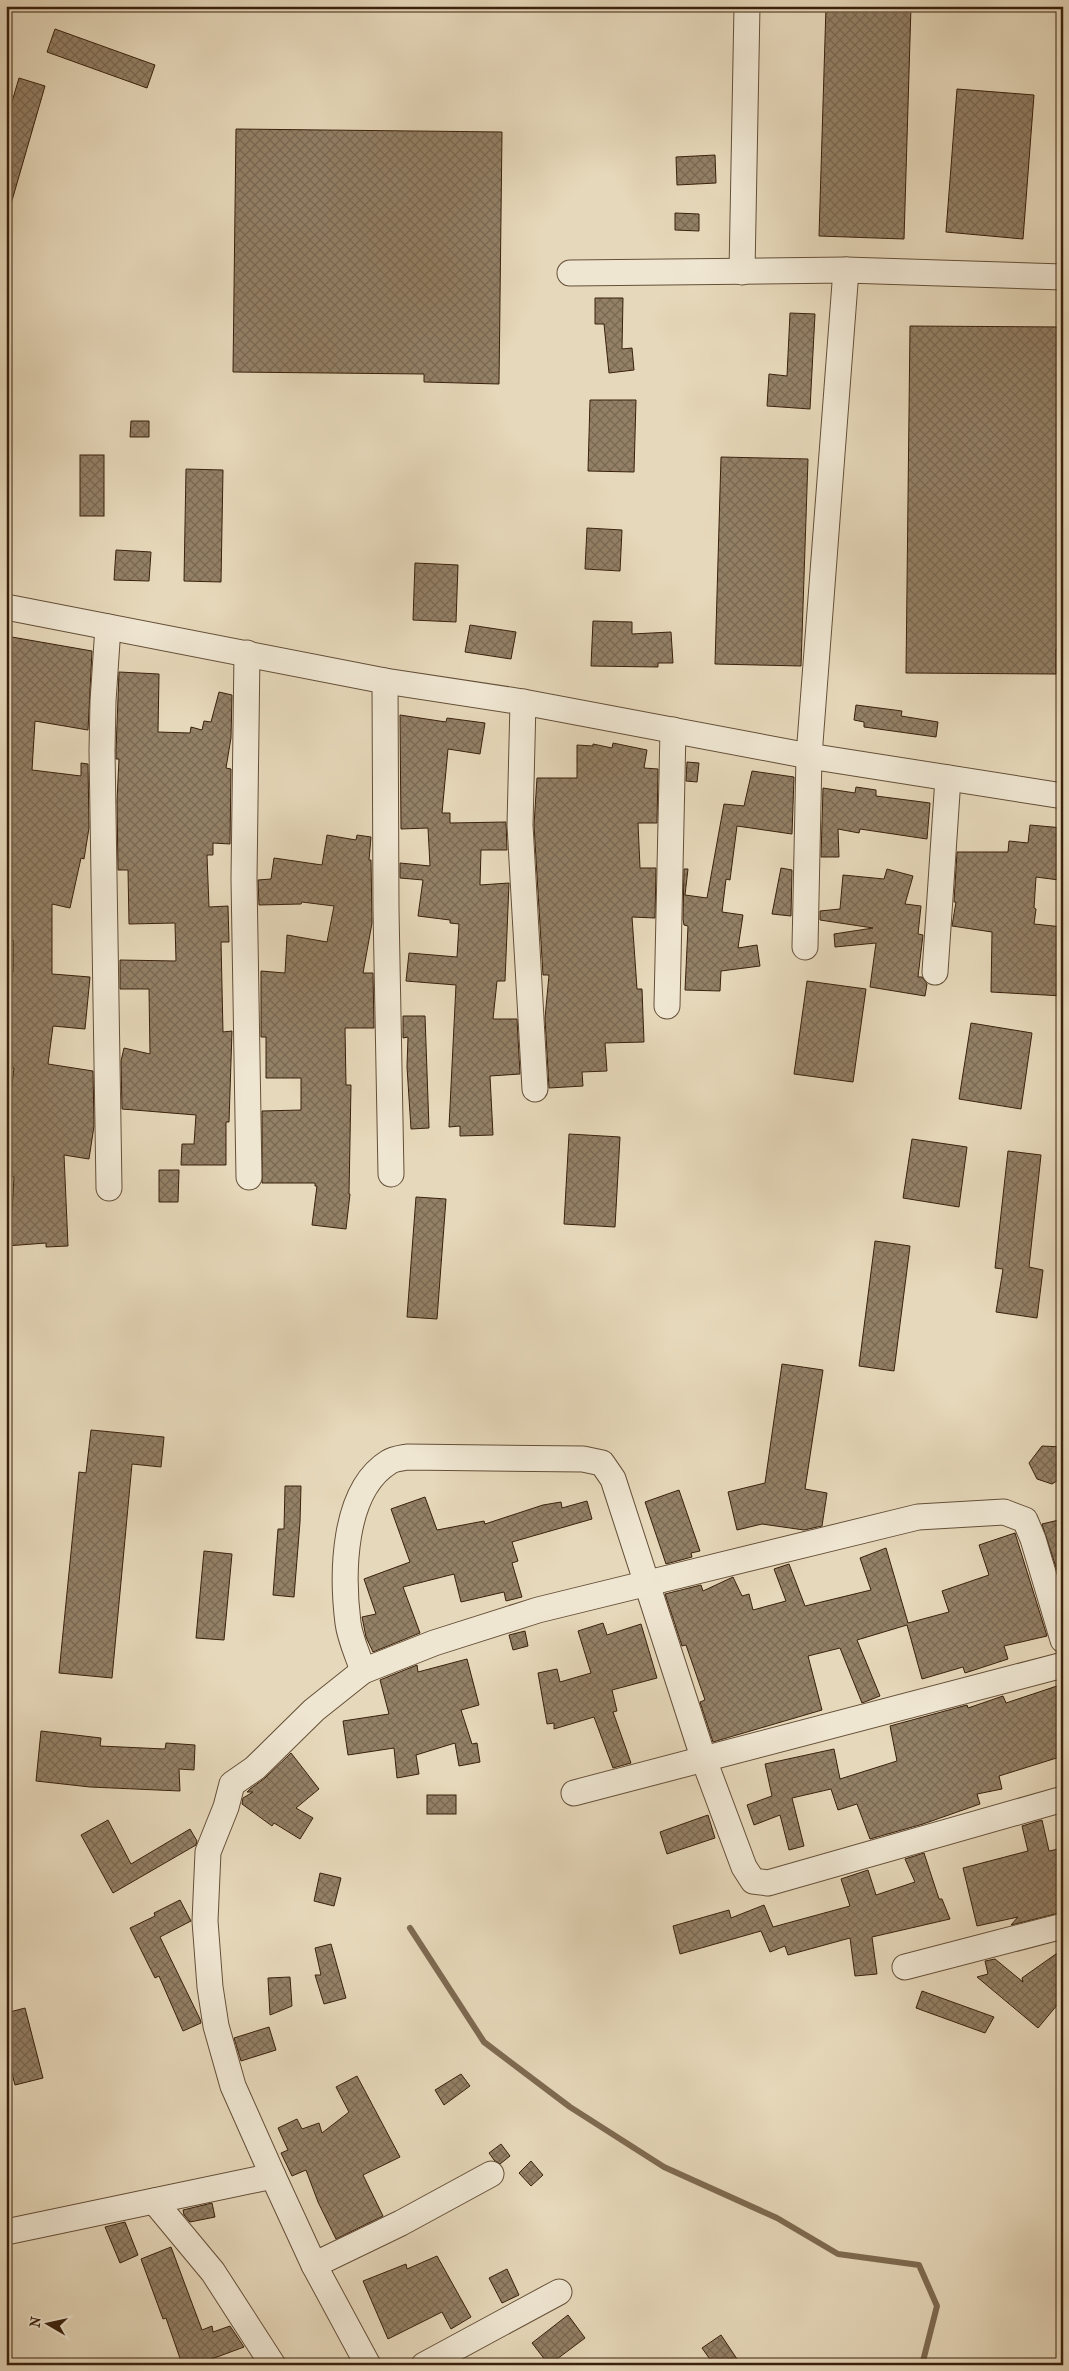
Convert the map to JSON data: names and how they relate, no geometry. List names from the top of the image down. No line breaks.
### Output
{"north":"left"}
